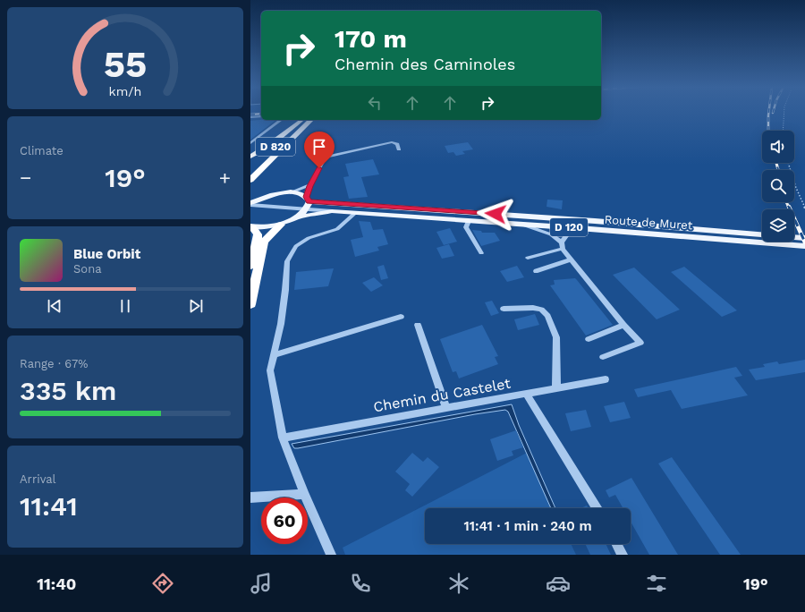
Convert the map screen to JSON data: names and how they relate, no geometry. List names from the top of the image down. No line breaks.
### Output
{"streets":{"highway":["D 820"],"main road":["Route de Muret","D 120"],"street":["Chemin du Castelet"]},"page":{"turn":["170 m","Chemin des Caminoles"],"tile":["Climate",["Range · 67%","335 km"],["Arrival","11:41"]],"heat":["−","19°","+"],"song":["Blue Orbit","Sona"],"limit":"60","trip":"11:41 · 1 min · 240 m","tabs":["11:40","19°"],"gauge":["55","km/h"]}}
